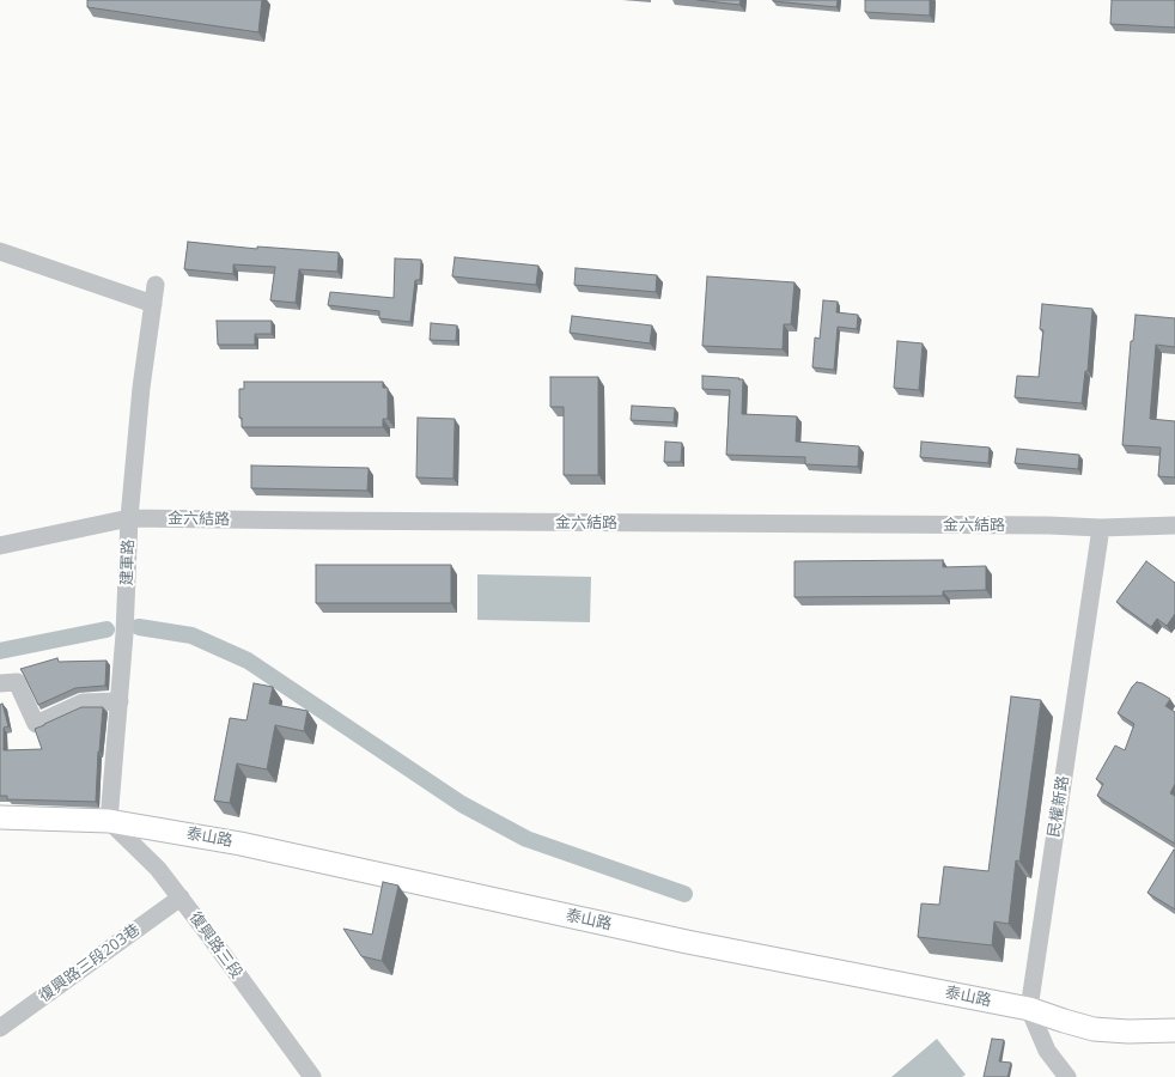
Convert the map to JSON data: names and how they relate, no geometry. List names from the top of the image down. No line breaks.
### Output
{"streets":{"main road":["泰山路"],"street":["金六結路","建軍路","民權新路","復興路三段","復興路三段203巷"]},"crossings":[["金六結路","建軍路"],["金六結路","民權新路"],["建軍路","泰山路"],["建軍路","復興路三段"],["民權新路","泰山路"],["泰山路","復興路三段"],["復興路三段","復興路三段203巷"]]}
